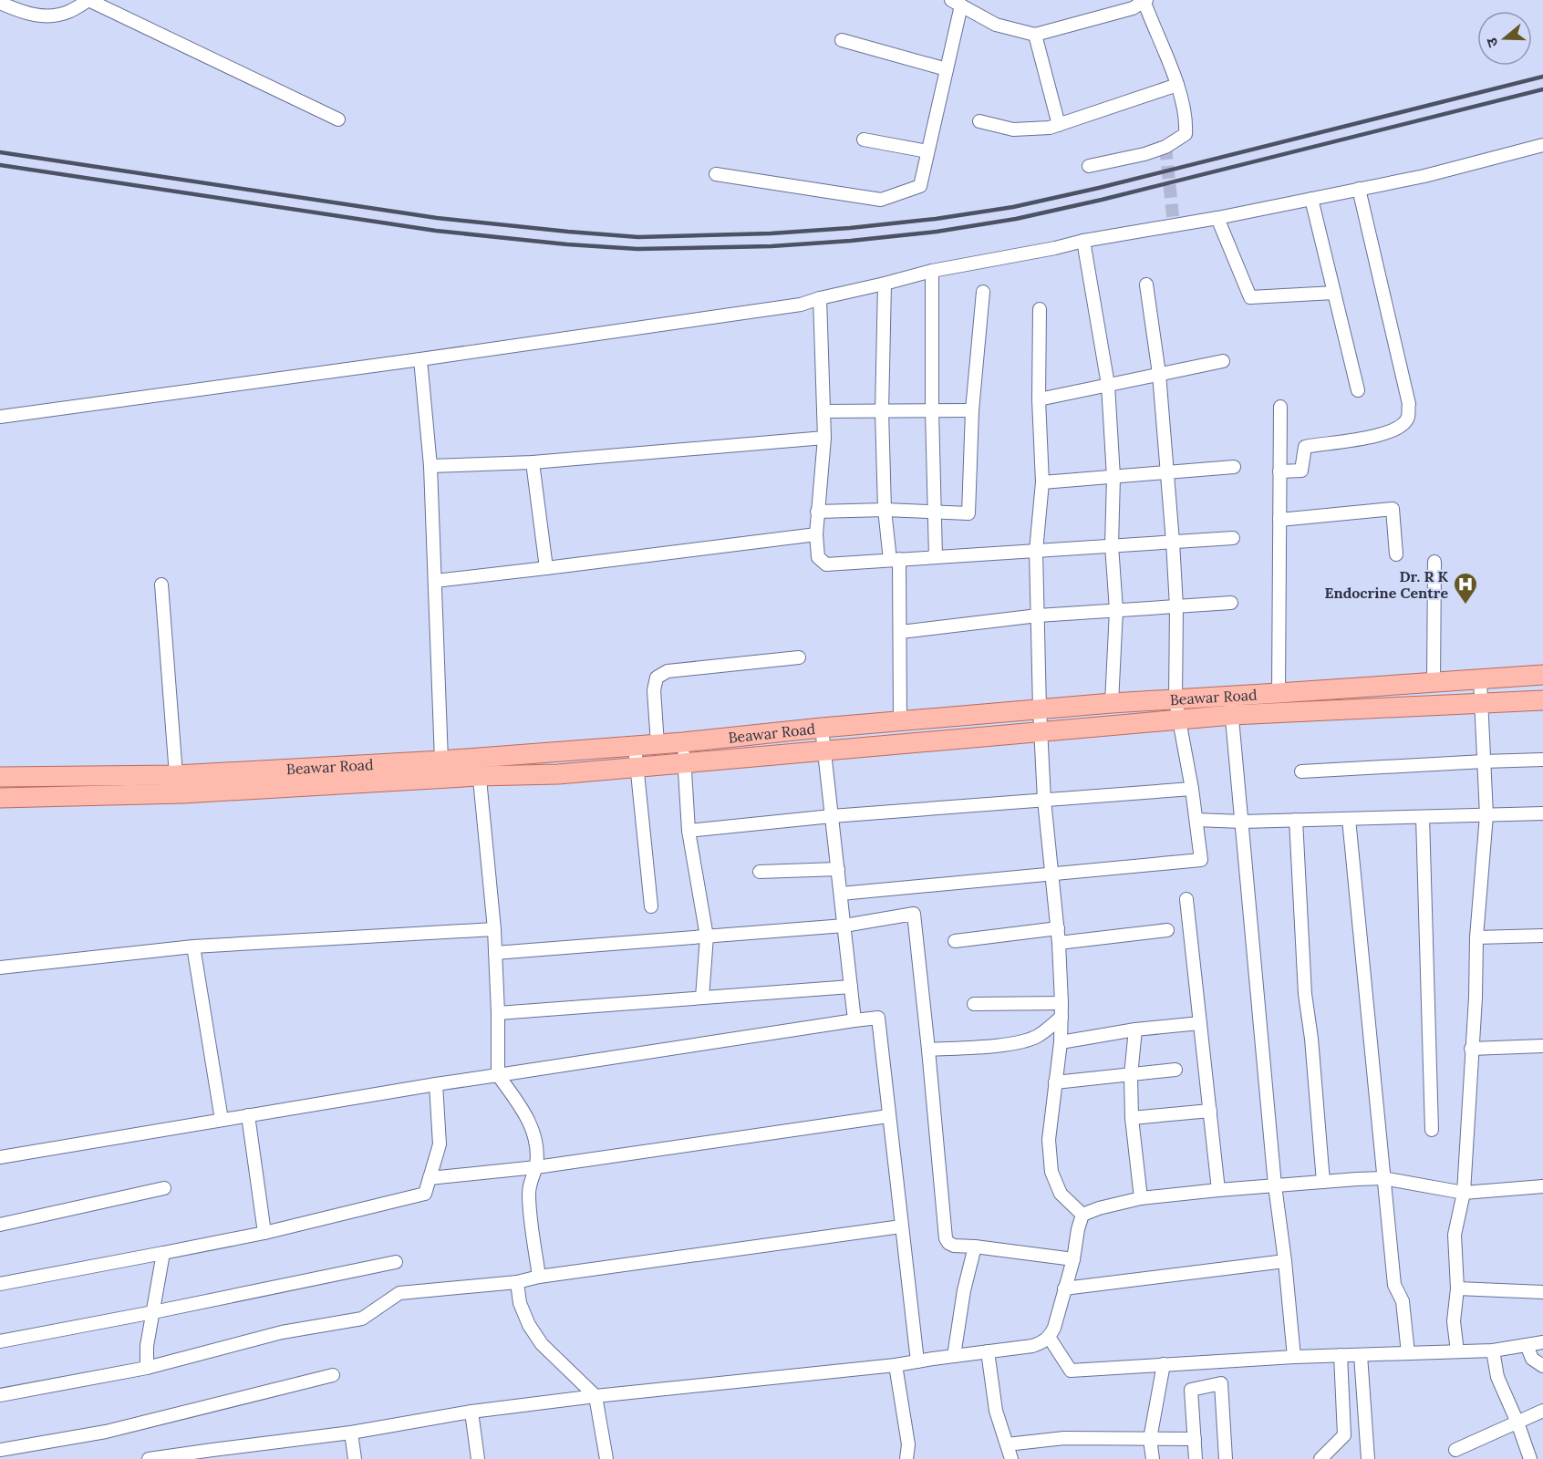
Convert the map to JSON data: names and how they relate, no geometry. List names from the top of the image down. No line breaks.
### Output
{"streets":{"main road":["Beawar Road"]},"places":{"hospital":["Dr. R K Endocrine Centre"]},"north":"left"}
